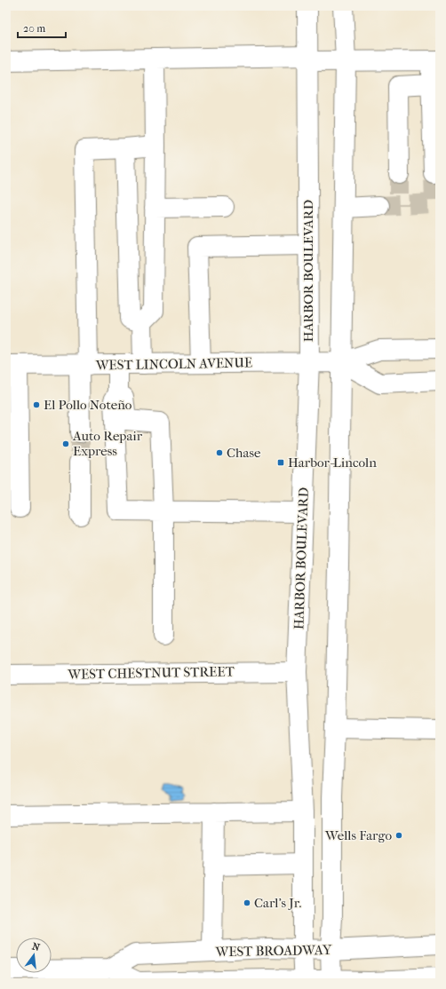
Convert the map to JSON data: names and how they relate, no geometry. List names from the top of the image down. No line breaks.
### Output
{"streets":{"main road":["HARBOR BOULEVARD","WEST LINCOLN AVENUE","WEST CHESTNUT STREET","WEST BROADWAY"]},"crossings":[["HARBOR BOULEVARD","WEST LINCOLN AVENUE"],["HARBOR BOULEVARD","WEST CHESTNUT STREET"],["HARBOR BOULEVARD","WEST BROADWAY"]],"places":{"other":["El Pollo Noteño","Auto Repair Express","Chase","Wells Fargo","Carl's Jr."],"transit":["Harbor-Lincoln"]},"scale_bar":"20 m","north":"top"}
